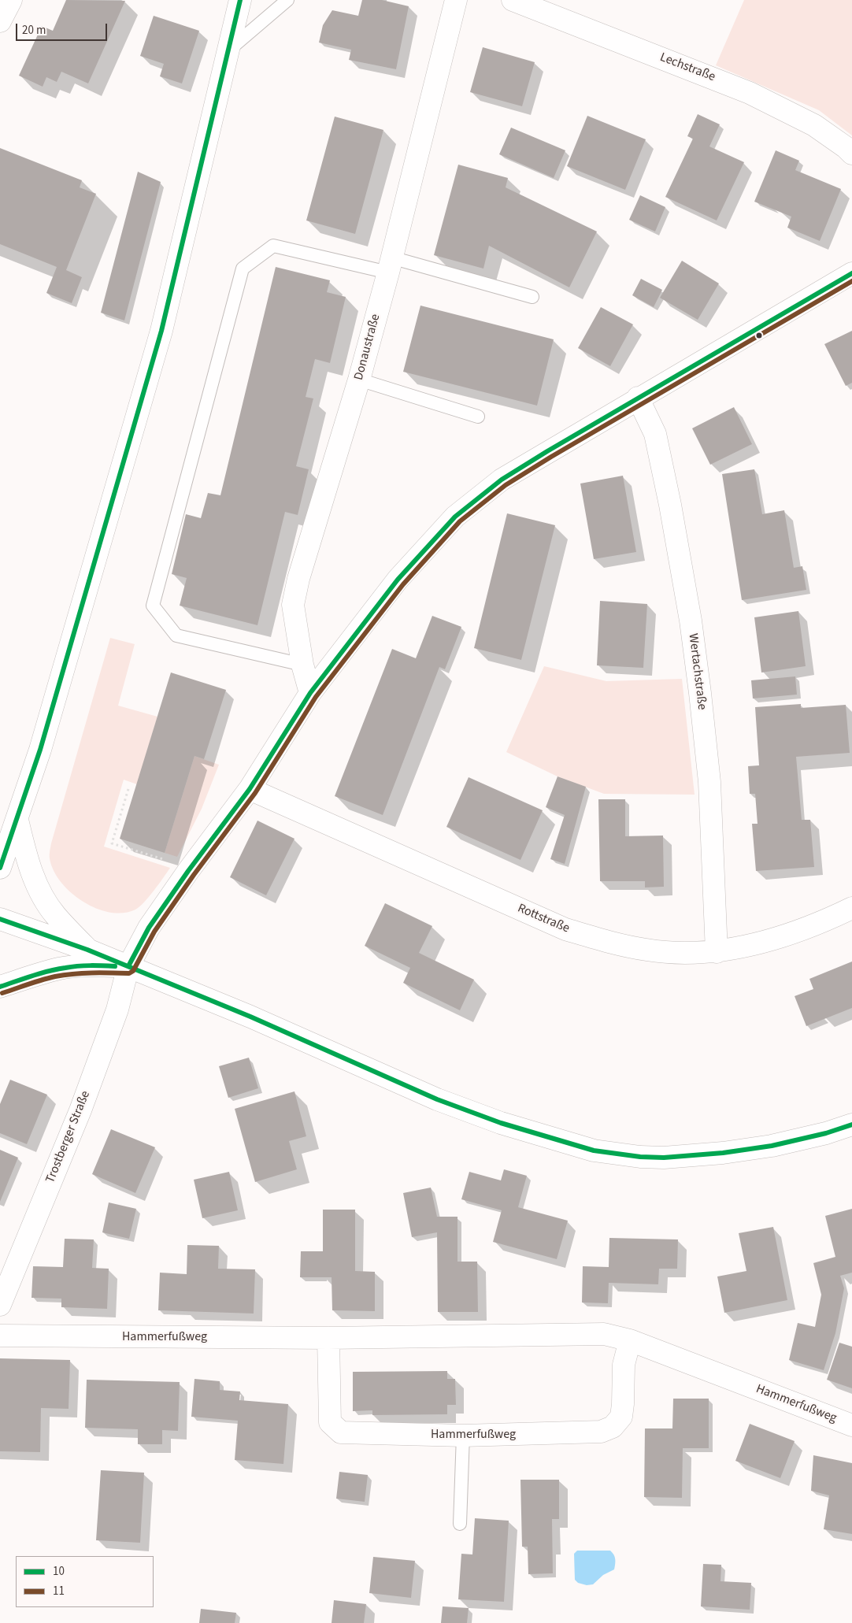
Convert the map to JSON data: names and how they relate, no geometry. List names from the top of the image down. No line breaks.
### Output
{"streets":{"street":["Lechstraße","Donaustraße","Wertachstraße","Rottstraße","Trostberger Straße","Hammerfußweg"]},"crossings":[["Donaustraße","Trostberger Straße"],["Wertachstraße","Rottstraße"],["Wertachstraße","Trostberger Straße"],["Rottstraße","Trostberger Straße"]],"lines":["transit line 10","transit line 11"],"legend":["10","11"],"scale_bar":"20 m"}
